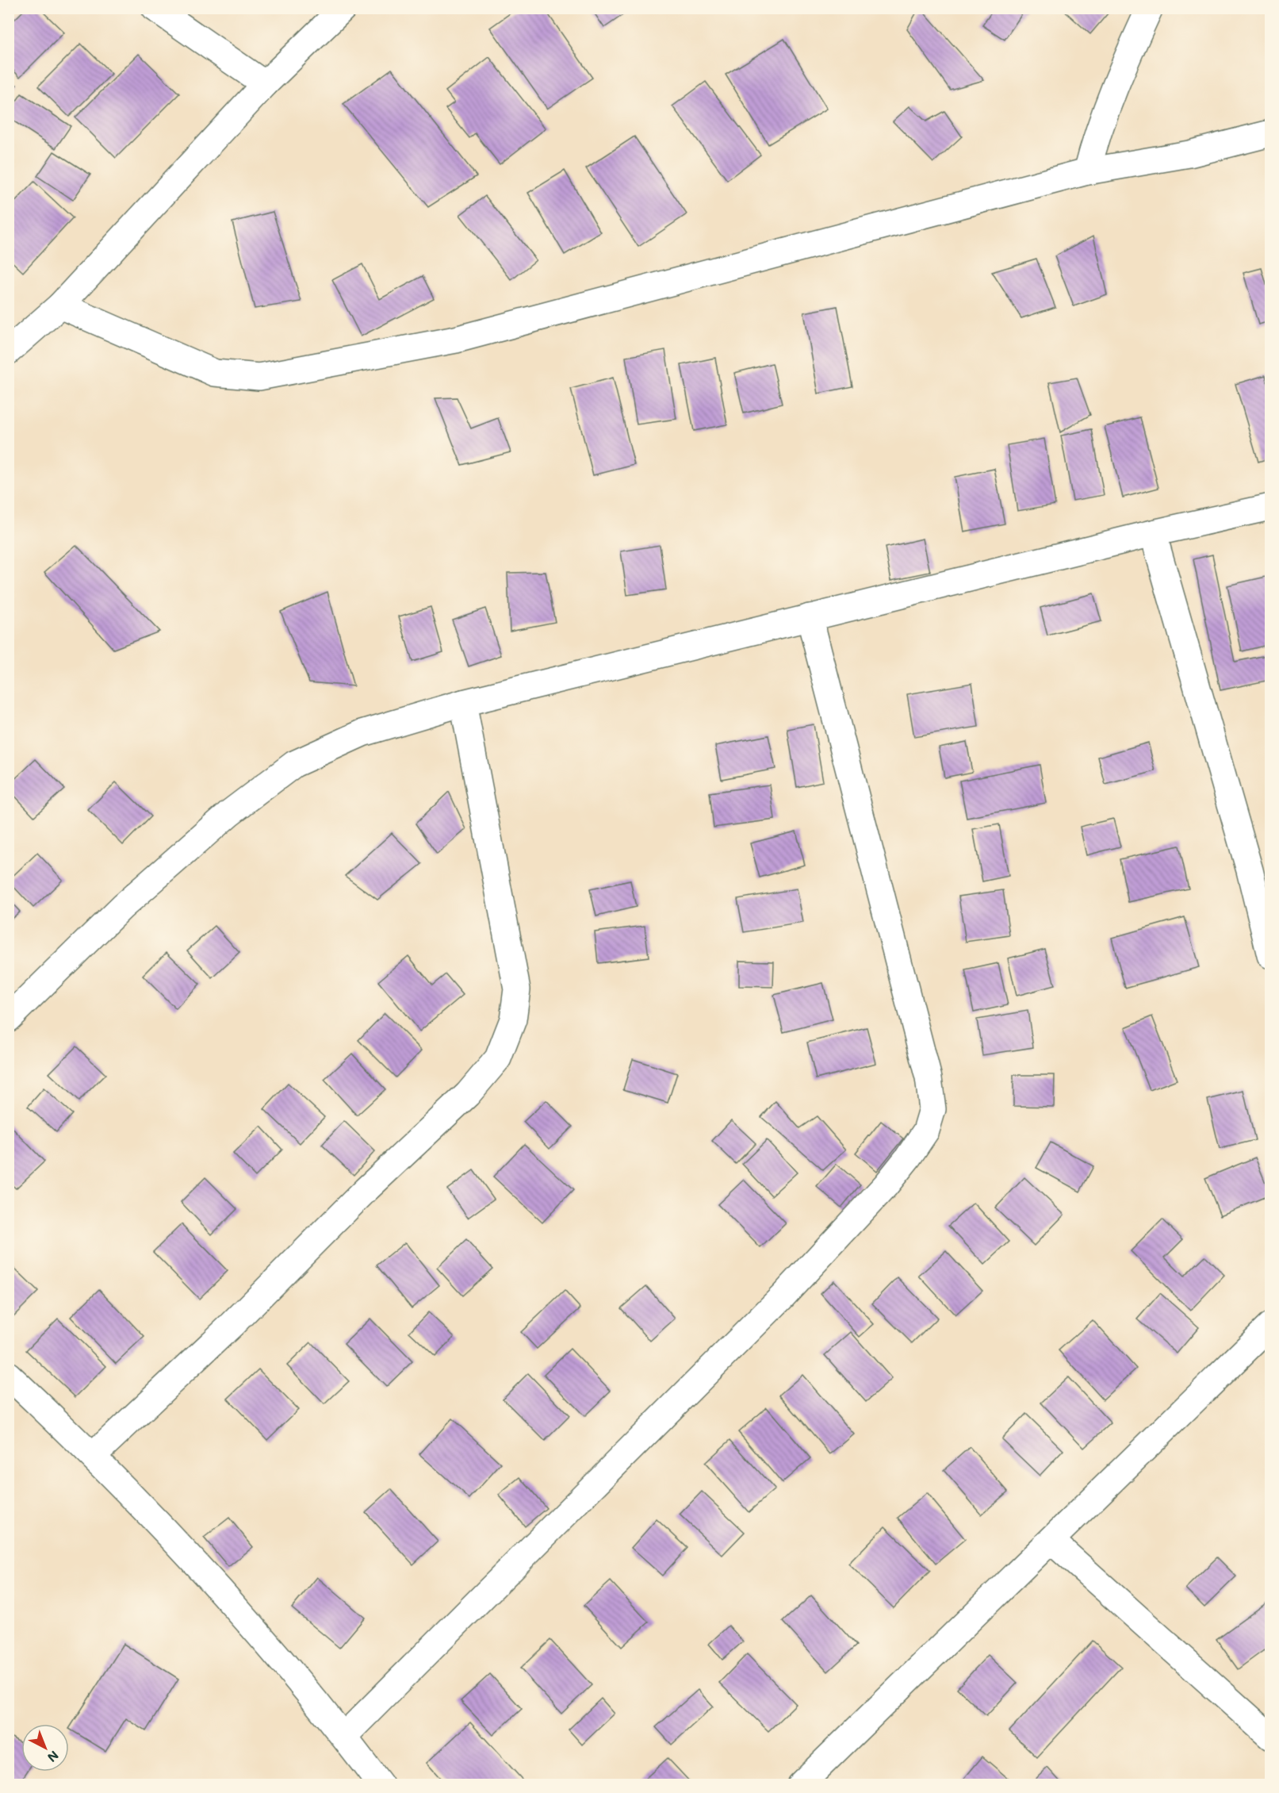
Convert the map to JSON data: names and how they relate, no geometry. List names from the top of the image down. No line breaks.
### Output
{"north":"bottom right"}
